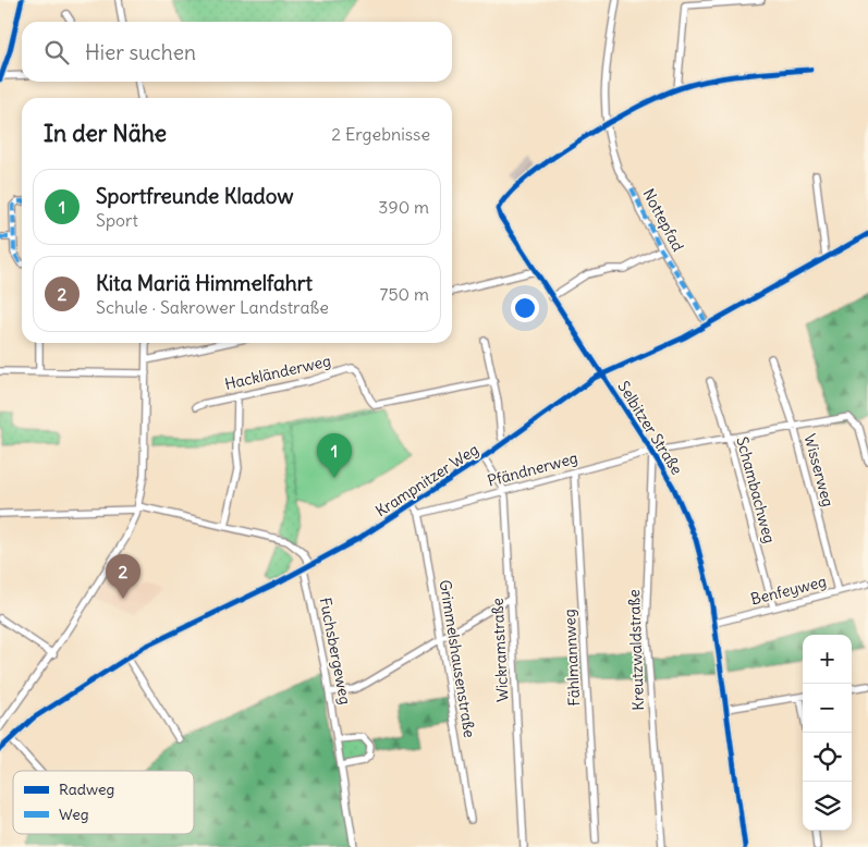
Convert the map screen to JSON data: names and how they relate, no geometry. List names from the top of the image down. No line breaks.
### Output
{"streets":{"street":["Nottepfad","Hackländerweg","Selbitzer Straße","Pfändnerweg","Wisserweg","Krampnitzer Weg","Schambachweg","Benfeyweg","Wickramstraße","Kreutzwaldstraße","Fuchsbergeweg","Fählmannweg","Grimmelshausenstraße"]},"crossings":[["Nottepfad","Selbitzer Straße"],["Nottepfad","Krampnitzer Weg"],["Selbitzer Straße","Pfändnerweg"],["Selbitzer Straße","Krampnitzer Weg"],["Selbitzer Straße","Benfeyweg"],["Selbitzer Straße","Kreutzwaldstraße"],["Pfändnerweg","Wisserweg"],["Pfändnerweg","Schambachweg"],["Pfändnerweg","Wickramstraße"],["Pfändnerweg","Kreutzwaldstraße"],["Pfändnerweg","Fählmannweg"],["Pfändnerweg","Grimmelshausenstraße"],["Wisserweg","Benfeyweg"],["Krampnitzer Weg","Wickramstraße"],["Krampnitzer Weg","Fuchsbergeweg"],["Krampnitzer Weg","Grimmelshausenstraße"],["Schambachweg","Benfeyweg"]],"legend":["Radweg","Weg"],"page":{"search":"Hier suchen","heading":["In der Nähe","2 Ergebnisse"],"list":[{"mark":"1","name":"Sportfreunde Kladow","note":"Sport","value":"390 m"},{"mark":"2","name":"Kita Mariä Himmelfahrt","note":"Schule · Sakrower Landstraße","value":"750 m"}],"pins":["1","2"],"map_buttons":["+","−"]}}
